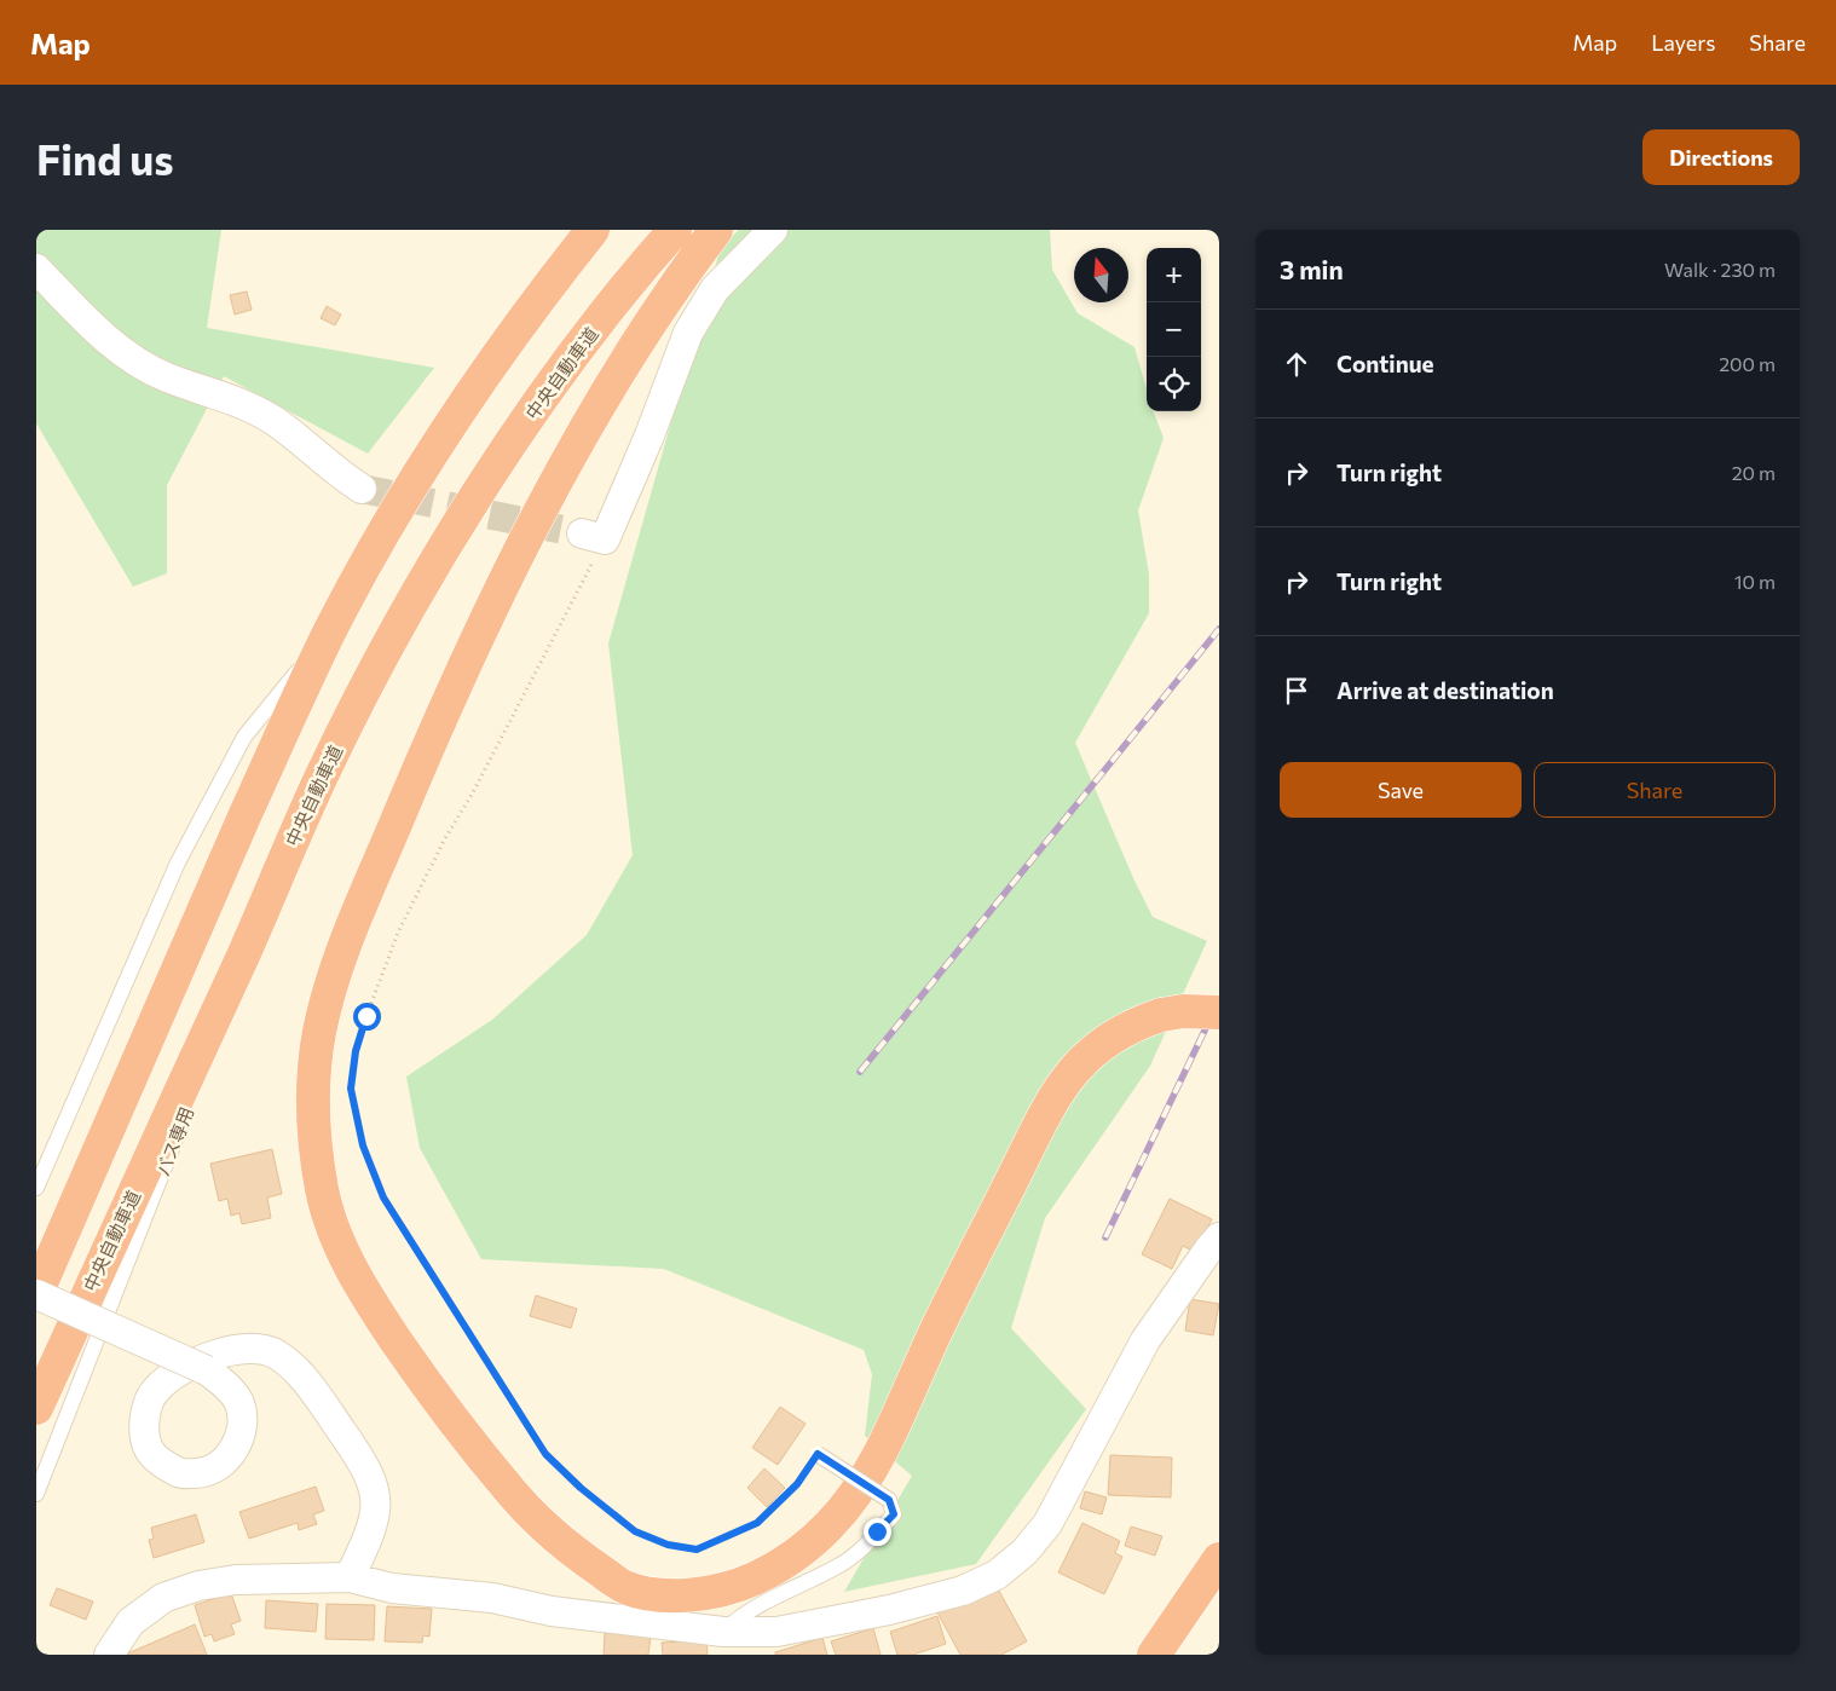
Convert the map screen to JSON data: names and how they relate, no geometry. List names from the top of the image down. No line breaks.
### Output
{"streets":{"highway":["中央自動車道"],"lane":["バス専用"]},"crossings":[["中央自動車道","バス専用"]],"north":"top","page":{"header":"Map","nav":["Map","Layers","Share"],"buttons":["Directions",["Save","Share"]],"title":"Find us","heading":["3 min","Walk · 230 m"],"map_buttons":["+","−"],"list":[["Continue","200 m"],["Turn right","20 m"],["Turn right","10 m"],"Arrive at destination"]}}
